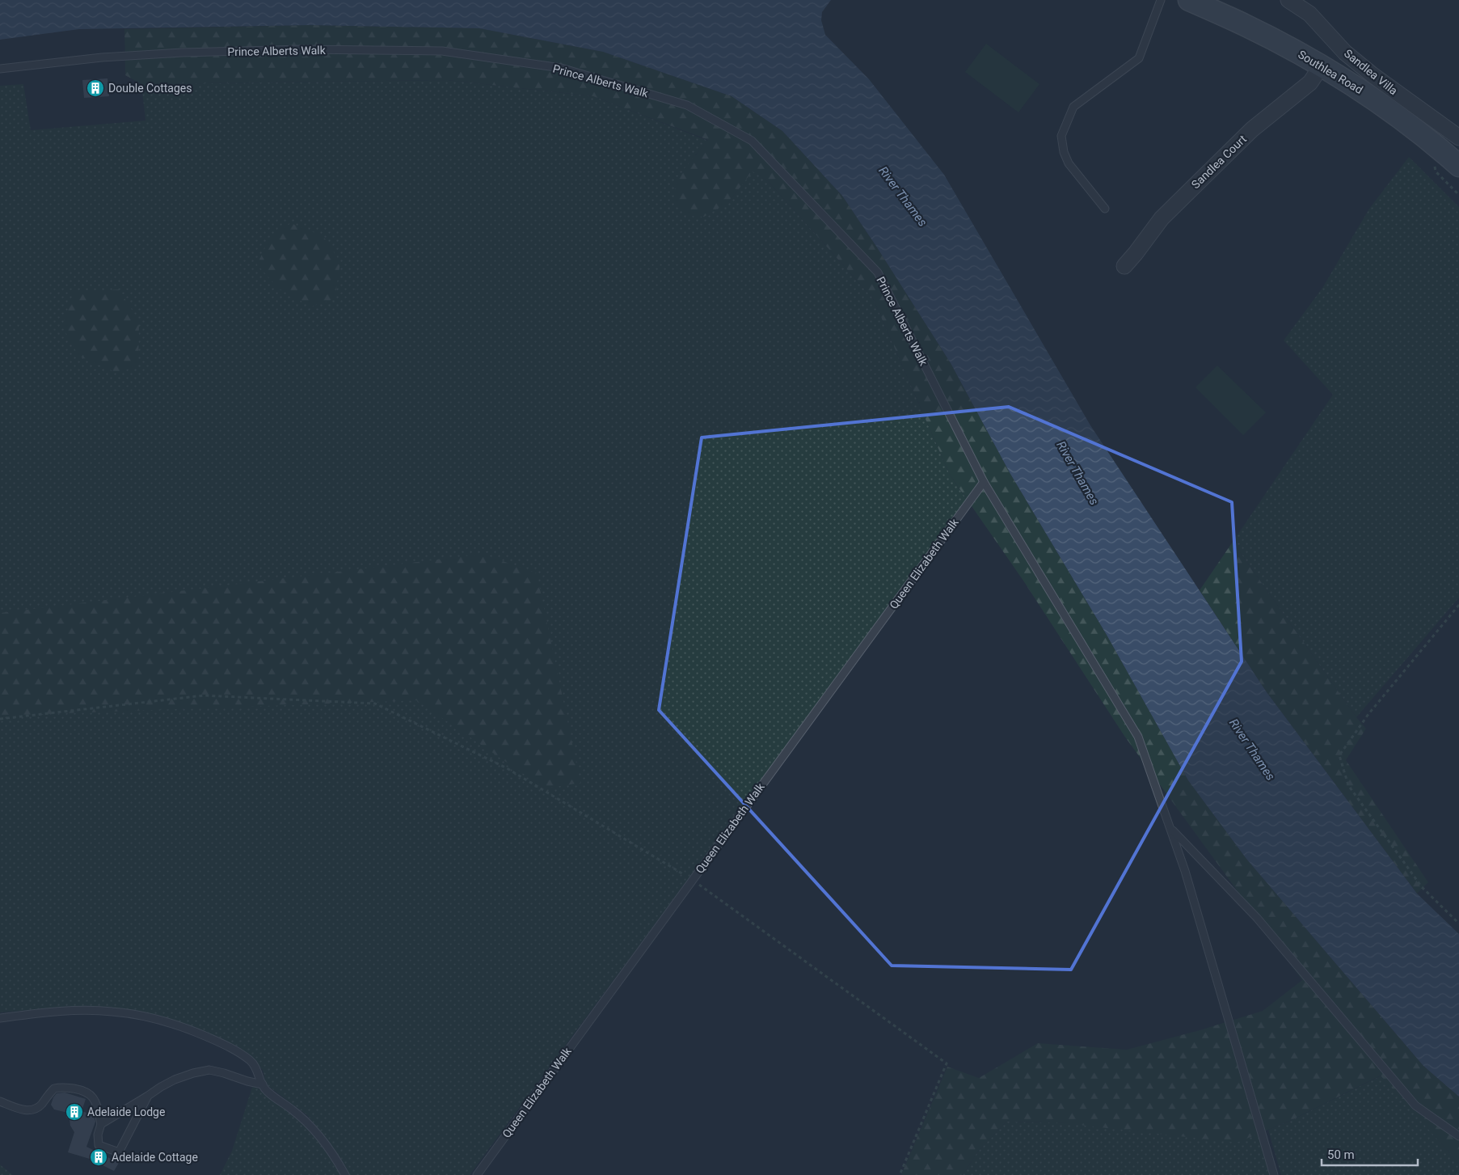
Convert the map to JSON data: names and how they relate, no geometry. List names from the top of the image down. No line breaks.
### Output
{"streets":{"main road":["Southlea Road"],"street":["Sandlea Villa","Sandlea Court"],"lane":["Prince Alberts Walk","Queen Elizabeth Walk"]},"crossings":[["Prince Alberts Walk","Queen Elizabeth Walk"],["Southlea Road","Sandlea Court"]],"water":["River Thames"],"places":{"building":["Double Cottages","Adelaide Lodge","Adelaide Cottage"]},"scale_bar":"50 m"}
